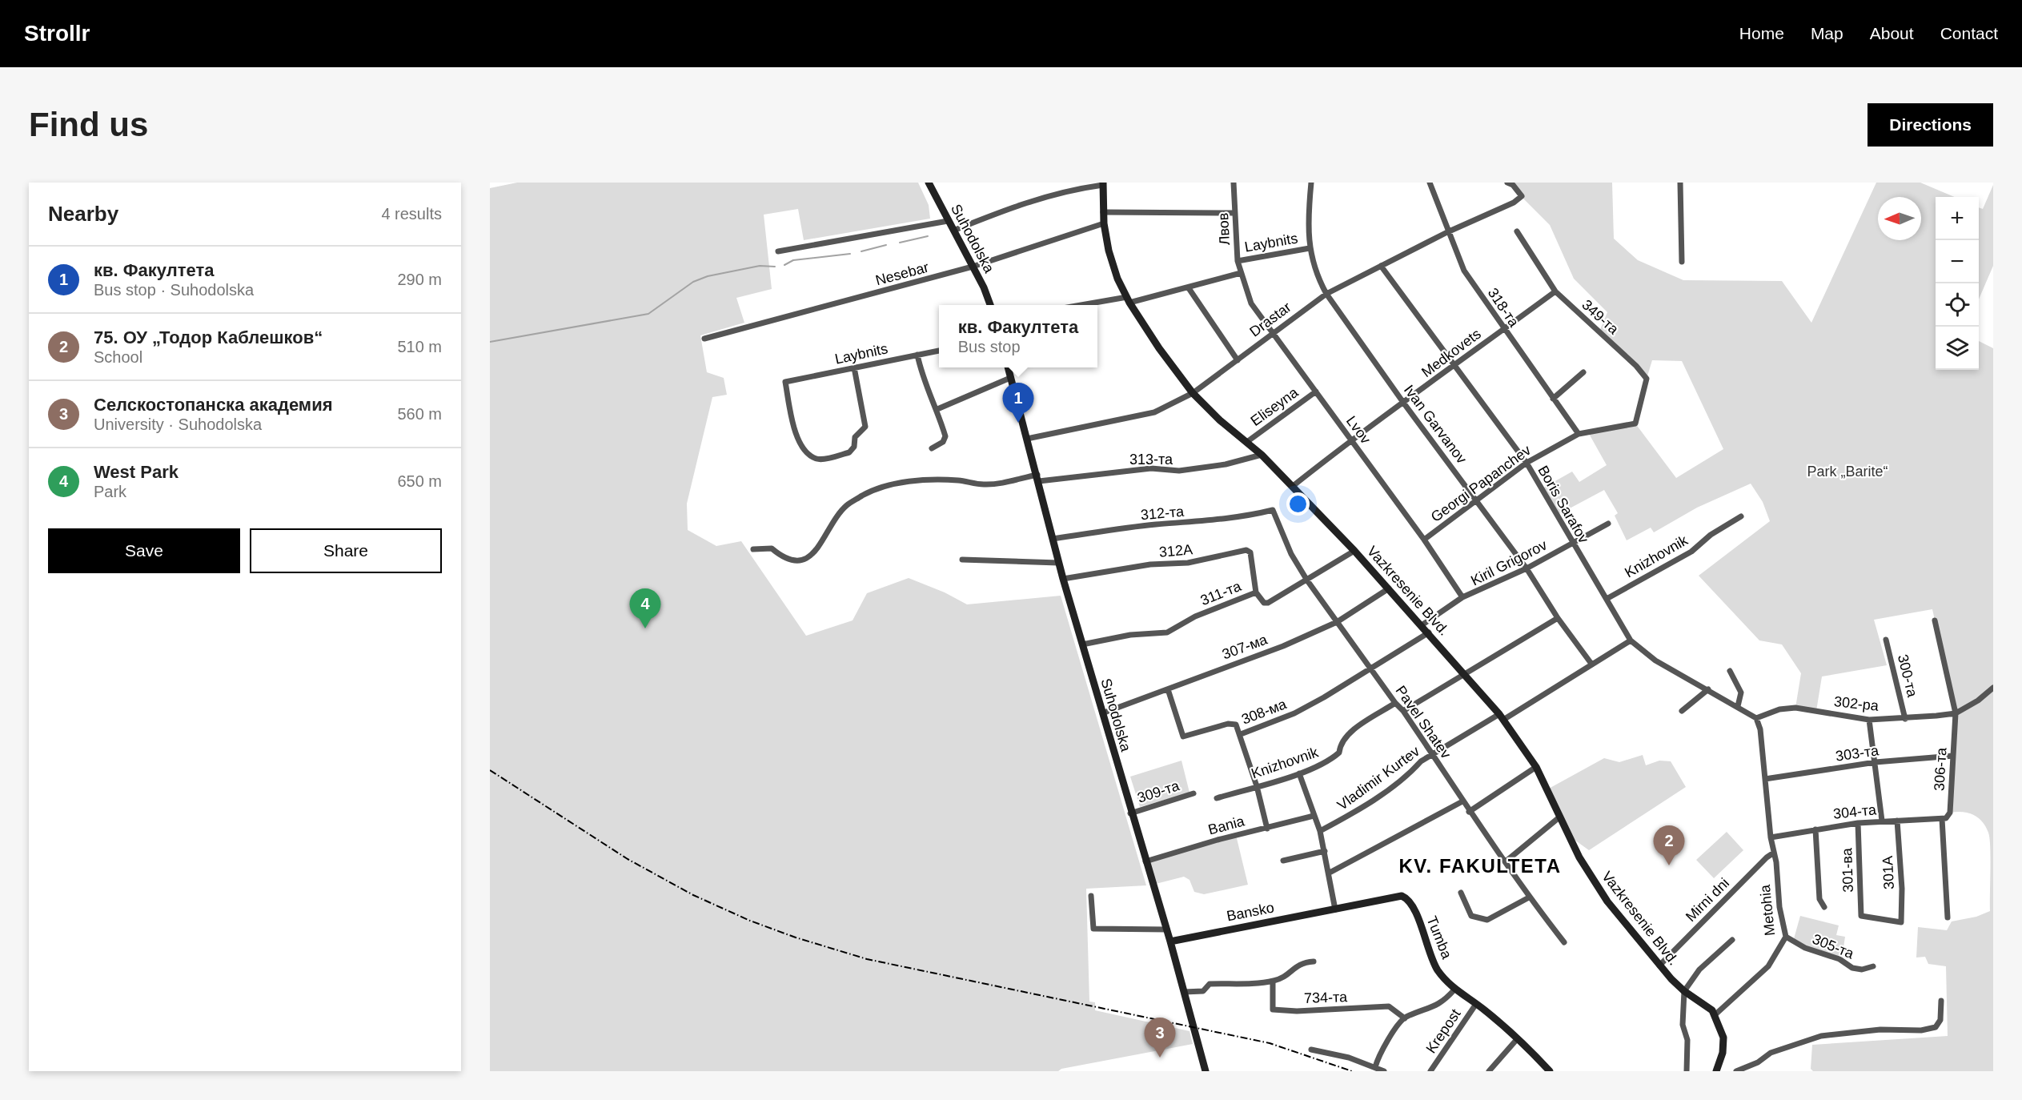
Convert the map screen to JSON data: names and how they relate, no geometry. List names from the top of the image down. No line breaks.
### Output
{"streets":{"street":["Лвов","Suhodolska","Laybnits","Nesebar","318-та","349-та","Drastar","Medkovets","Eliseyna","Ivan Garvanov","Lvov","313-та","Georgi Papanchev","Boris Sarafov","312-та","312А","Knizhovnik","Kiril Grigorov","Vazkresenie Blvd.","311-та","307-ма","300-та","302-ра","308-ма","Pavel Shatev","303-та","306-та","Vladimir Kurtev","309-та","304-та","Bania","301-ва","301А","Mirni dni","Metohia","Bansko","Tumba","305-та","734-та","Krepost"]},"crossings":[["Лвов","Laybnits"],["Лвов","Lvov"],["Suhodolska","Nesebar"],["Suhodolska","Drastar"],["Suhodolska","313-та"],["Suhodolska","312-та"],["Suhodolska","312А"],["Suhodolska","311-та"],["Suhodolska","307-ма"],["Suhodolska","309-та"],["Suhodolska","Bania"],["Suhodolska","Bansko"],["Laybnits","Ivan Garvanov"],["Laybnits","Lvov"],["Laybnits","Vazkresenie Blvd."],["Nesebar","Vazkresenie Blvd."],["318-та","Drastar"],["318-та","Medkovets"],["318-та","Georgi Papanchev"],["349-та","Medkovets"],["349-та","Georgi Papanchev"],["Drastar","Ivan Garvanov"],["Drastar","Lvov"],["Drastar","Boris Sarafov"],["Drastar","Vazkresenie Blvd."],["Medkovets","Ivan Garvanov"],["Medkovets","Lvov"],["Medkovets","Boris Sarafov"],["Medkovets","Vazkresenie Blvd."],["Eliseyna","Lvov"],["Eliseyna","Vazkresenie Blvd."],["Ivan Garvanov","Georgi Papanchev"],["Ivan Garvanov","Kiril Grigorov"],["Ivan Garvanov","Vladimir Kurtev"],["Lvov","Georgi Papanchev"],["Lvov","Kiril Grigorov"],["313-та","Vazkresenie Blvd."],["Georgi Papanchev","Boris Sarafov"],["Boris Sarafov","Knizhovnik"],["Boris Sarafov","Kiril Grigorov"],["Boris Sarafov","302-ра"],["Boris Sarafov","Vladimir Kurtev"],["Boris Sarafov","Metohia"],["312-та","Pavel Shatev"],["312А","311-та"],["Knizhovnik","Pavel Shatev"],["Kiril Grigorov","Vazkresenie Blvd."],["Vazkresenie Blvd.","311-та"],["Vazkresenie Blvd.","307-ма"],["Vazkresenie Blvd.","Vladimir Kurtev"],["Vazkresenie Blvd.","Mirni dni"],["Vazkresenie Blvd.","Metohia"],["311-та","Pavel Shatev"],["307-ма","308-ма"],["307-ма","Pavel Shatev"],["300-та","302-ра"],["302-ра","306-та"],["302-ра","Metohia"],["308-ма","Pavel Shatev"],["Pavel Shatev","Vladimir Kurtev"],["303-та","306-та"],["303-та","Metohia"],["306-та","304-та"],["304-та","301-ва"],["304-та","301А"],["304-та","Metohia"],["301-ва","301А"],["Mirni dni","Metohia"],["Metohia","305-та"],["Bansko","Tumba"],["Tumba","Krepost"]],"districts":["KV. FAKULTETA"],"parks":["Park „Barite“"],"north":"left","page":{"header":"Strollr","nav":["Home","Map","About","Contact"],"buttons":["Directions",["Save","Share"]],"title":"Find us","heading":["Nearby","4 results"],"map_buttons":["+","−"],"list":[{"mark":"1","name":"кв. Факултета","note":"Bus stop · Suhodolska","value":"290 m"},{"mark":"2","name":"75. ОУ „Тодор Каблешков“","note":"School","value":"510 m"},{"mark":"3","name":"Селскостопанска академия","note":"University · Suhodolska","value":"560 m"},{"mark":"4","name":"West Park","note":"Park","value":"650 m"}],"popup":["кв. Факултета","Bus stop"],"pins":["1","4","2","3"]}}
